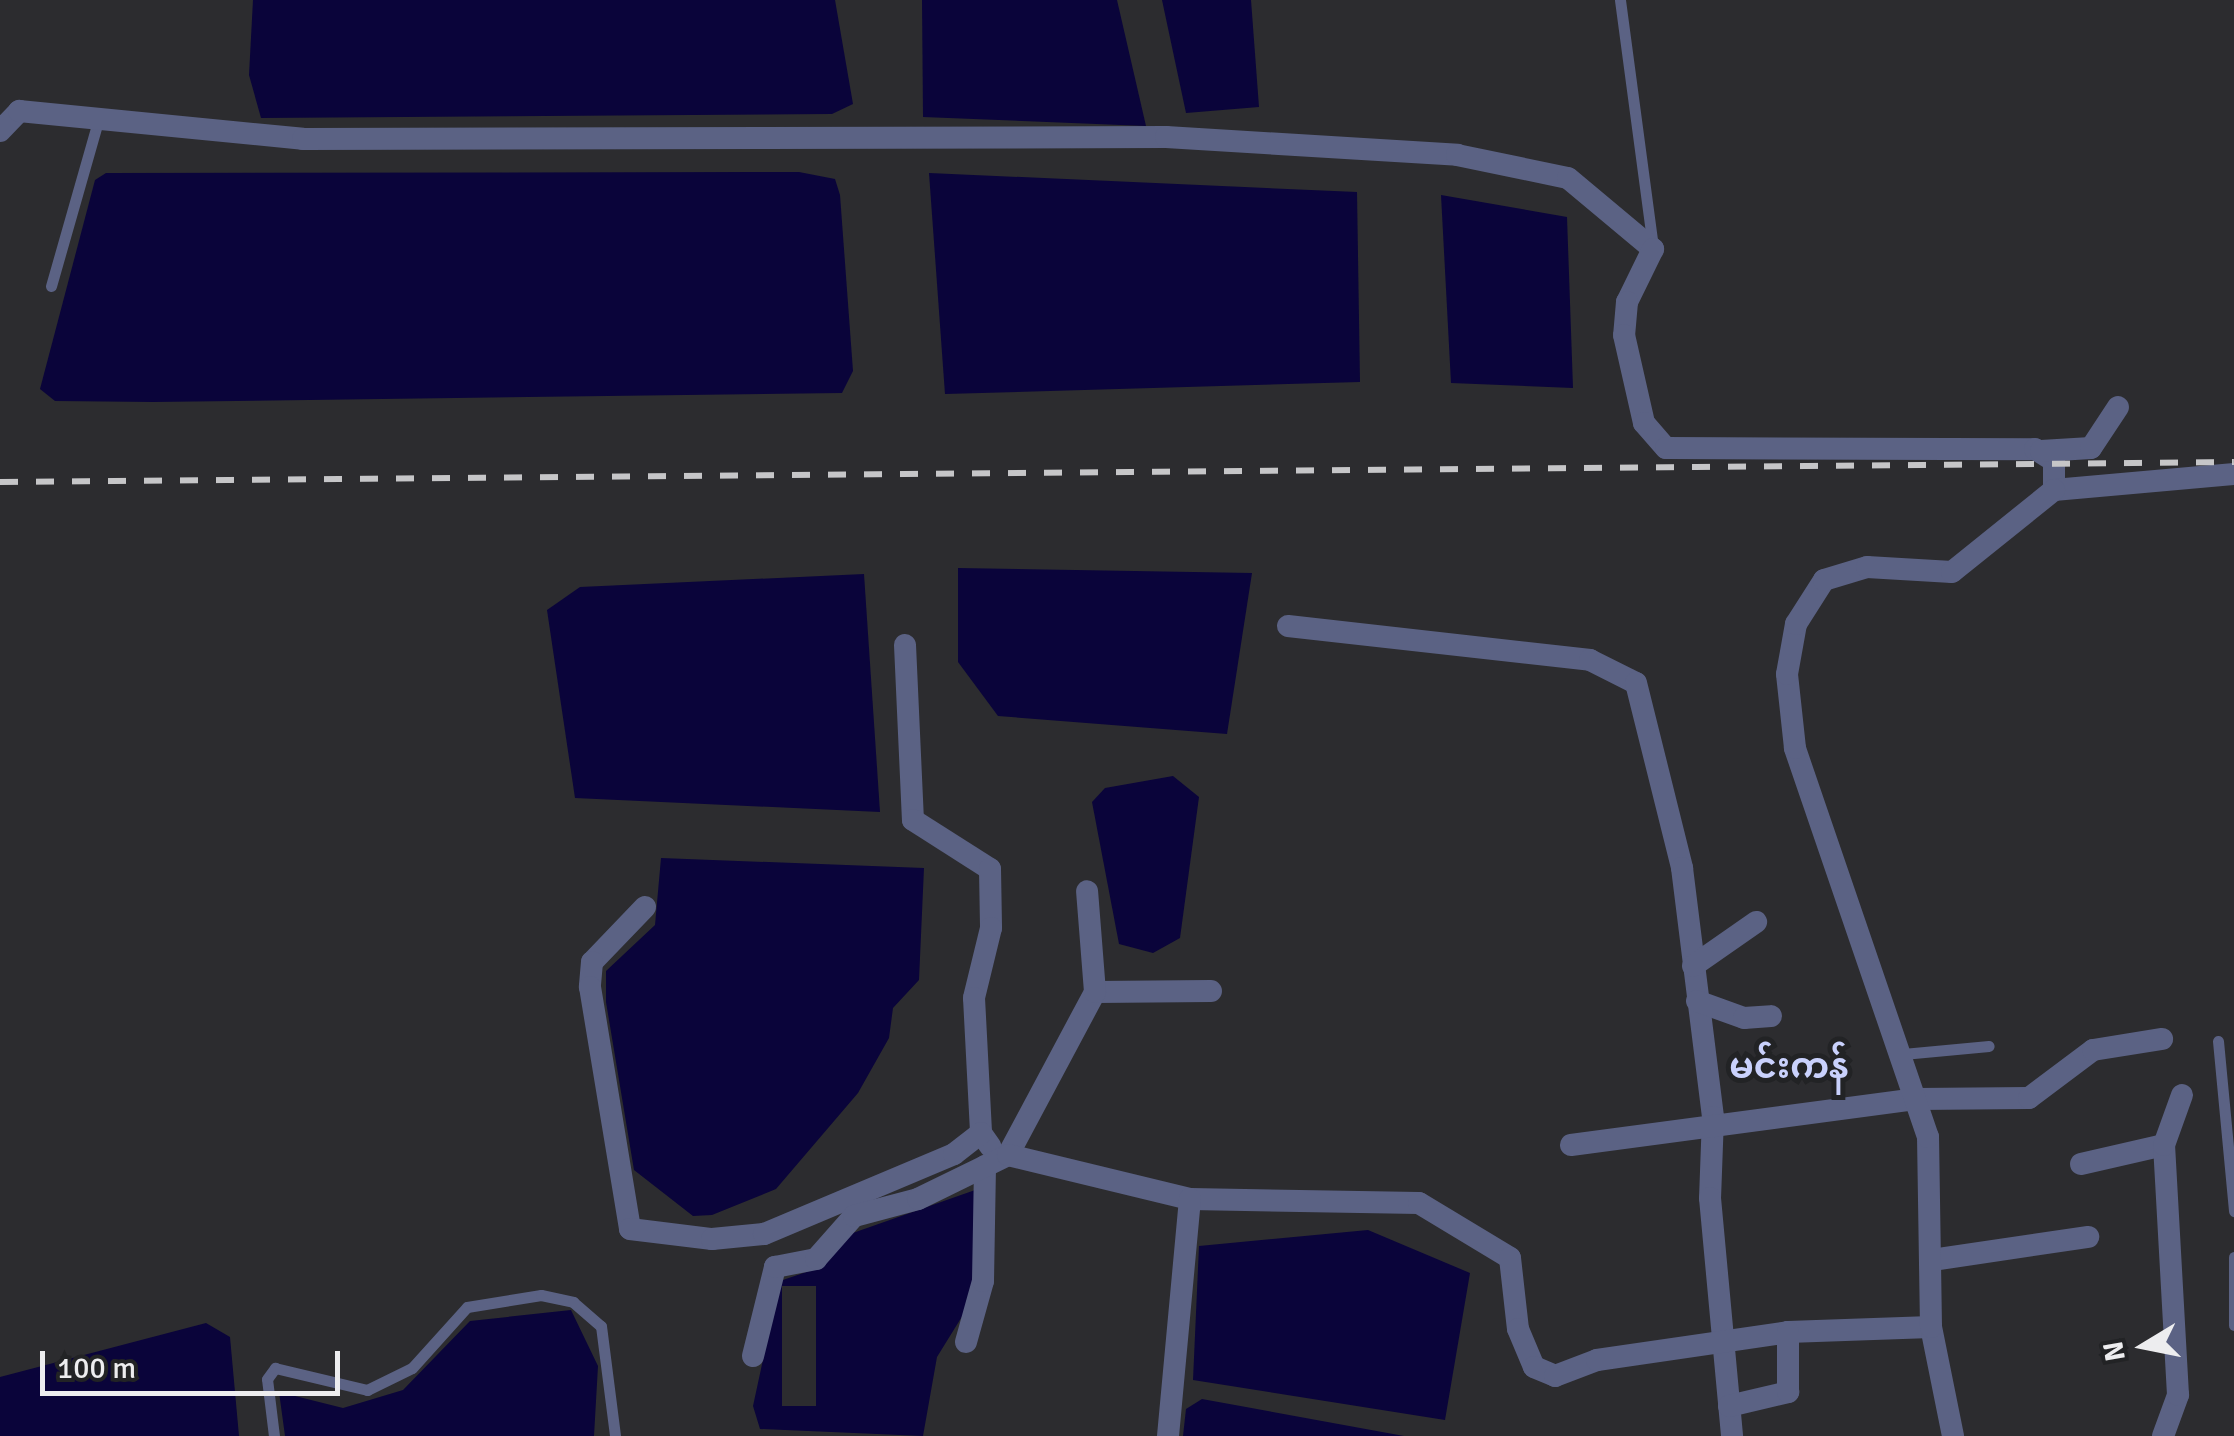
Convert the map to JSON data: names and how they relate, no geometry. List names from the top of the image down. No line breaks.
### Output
{"districts":["မင်းကန်"],"scale_bar":"100 m","north":"left"}
